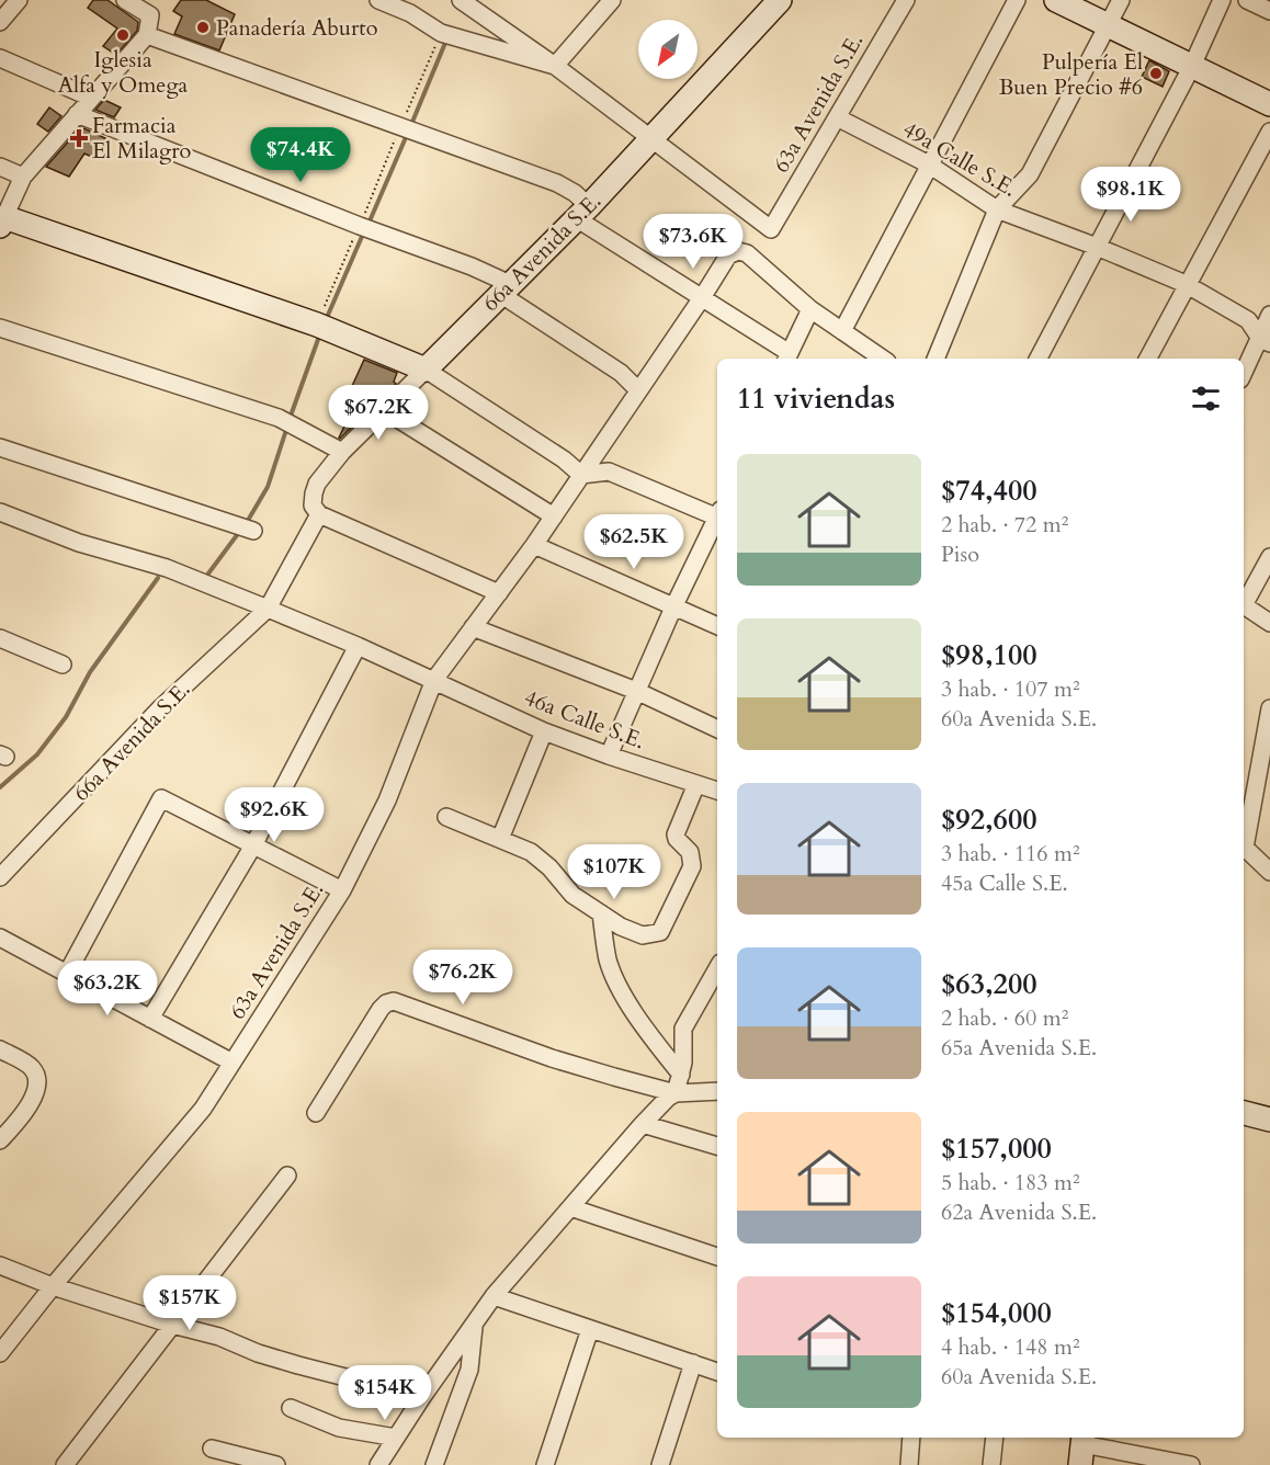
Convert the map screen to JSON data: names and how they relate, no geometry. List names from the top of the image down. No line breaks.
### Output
{"streets":{"street":["63a Avenida S.E.","49a Calle S.E.","66a Avenida S.E.","46a Calle S.E."]},"crossings":[["63a Avenida S.E.","49a Calle S.E."],["63a Avenida S.E.","66a Avenida S.E."],["63a Avenida S.E.","46a Calle S.E."],["66a Avenida S.E.","46a Calle S.E."]],"places":{"other":["Panadería Aburto","Iglesia Alfa y Omega","Pulpería El Buen Precio #6"],"health":["Farmacia El Milagro"]},"north":"bottom left","page":{"price":["$74.4K","$98.1K","$73.6K","$67.2K","$62.5K","$92.6K","$107K","$76.2K","$63.2K","$157K","$154K"],"heading":"11 viviendas","list":[{"name":"$74,400","note":"2 hab. · 72 m² · Piso"},{"name":"$98,100","note":"3 hab. · 107 m² · 60a Avenida S.E."},{"name":"$92,600","note":"3 hab. · 116 m² · 45a Calle S.E."},{"name":"$63,200","note":"2 hab. · 60 m² · 65a Avenida S.E."},{"name":"$157,000","note":"5 hab. · 183 m² · 62a Avenida S.E."},{"name":"$154,000","note":"4 hab. · 148 m² · 60a Avenida S.E."}]}}
